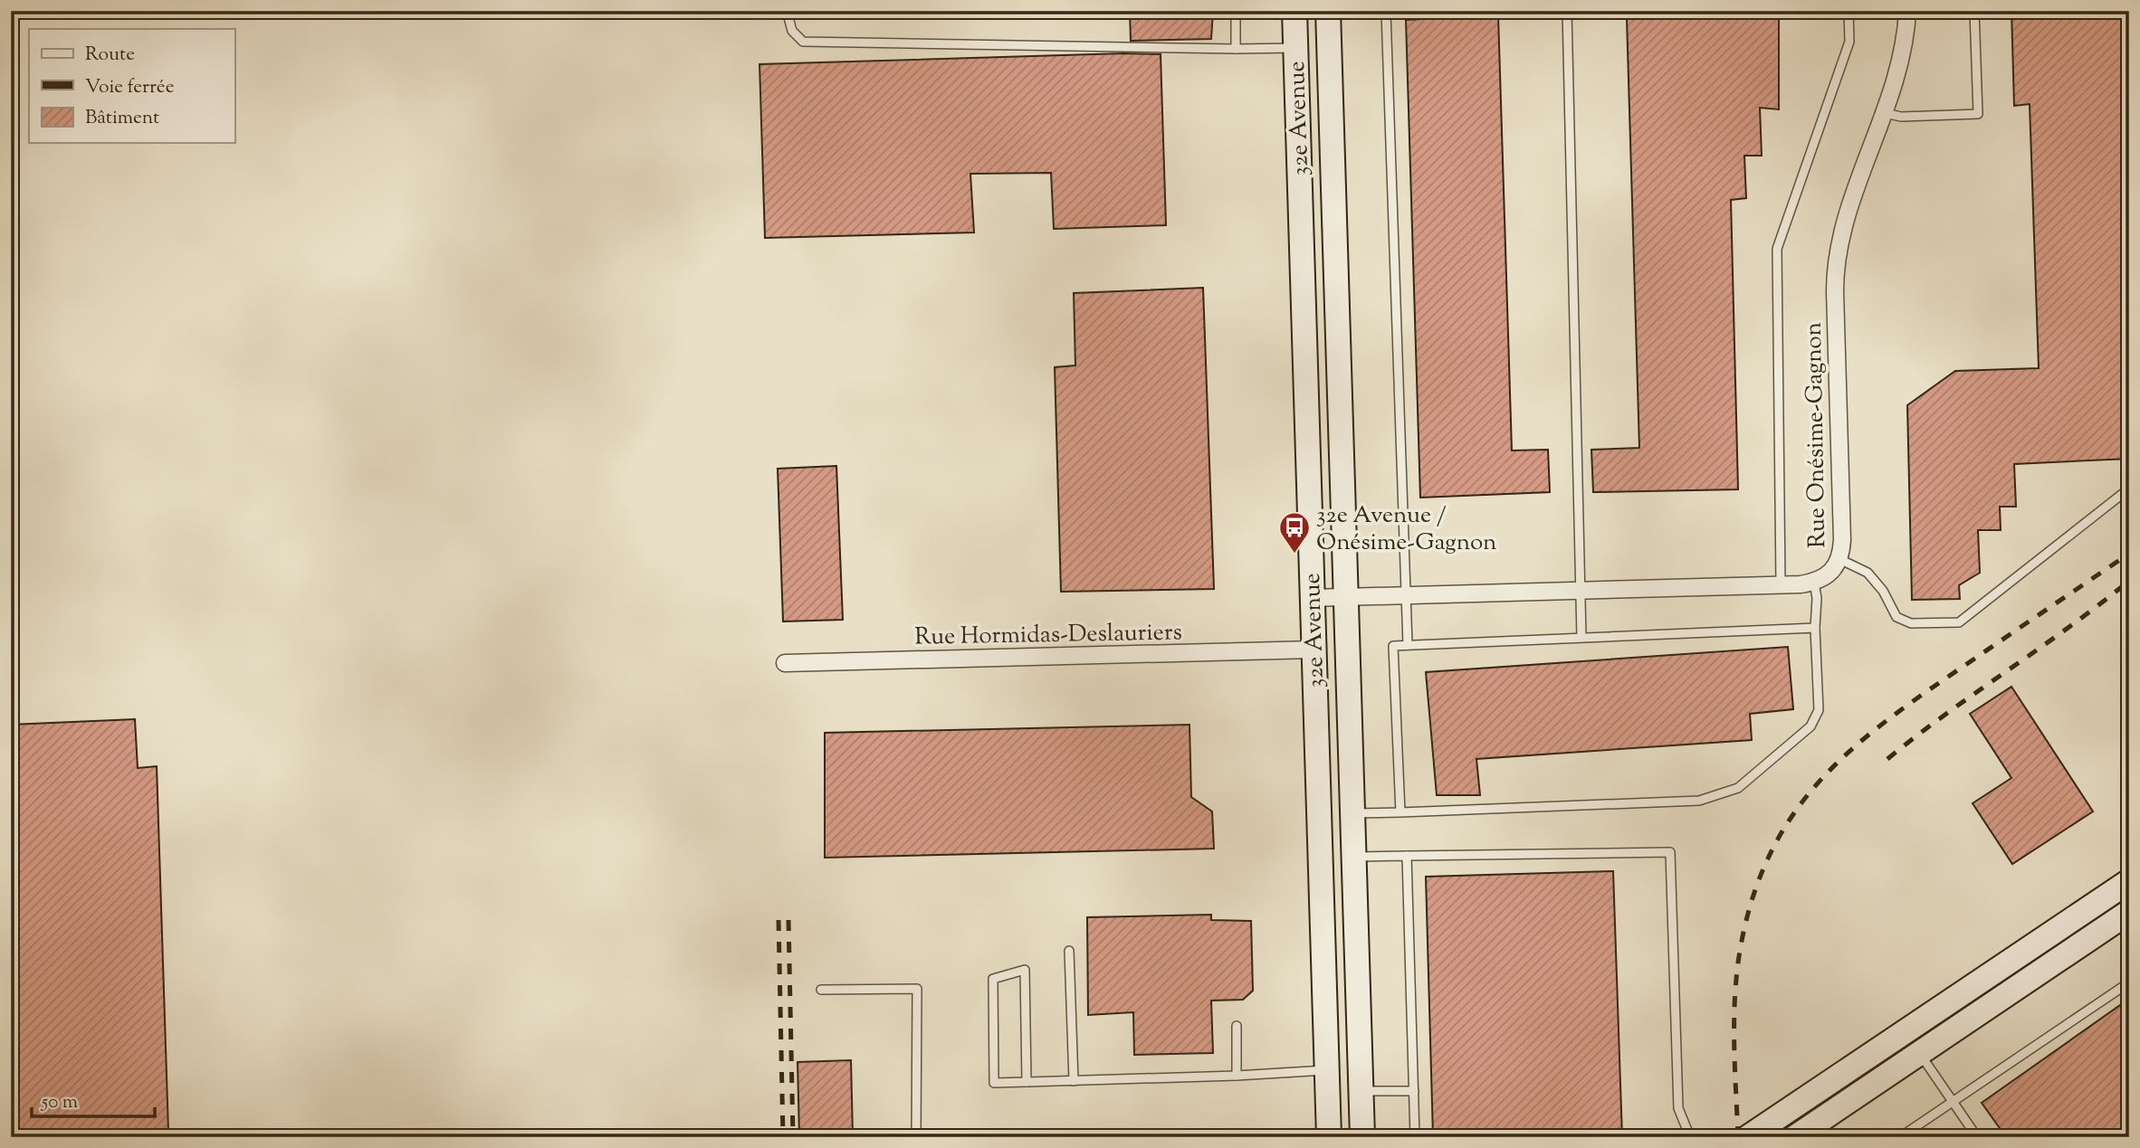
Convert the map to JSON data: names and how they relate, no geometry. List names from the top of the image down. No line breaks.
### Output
{"streets":{"street":["32e Avenue","Rue Onésime-Gagnon","Rue Hormidas-Deslauriers"]},"crossings":[["32e Avenue","Rue Onésime-Gagnon"],["32e Avenue","Rue Hormidas-Deslauriers"]],"places":{"bus stop":["32e Avenue / Onésime-Gagnon"]},"legend":["Route","Voie ferrée","Bâtiment"],"scale_bar":"50 m"}
